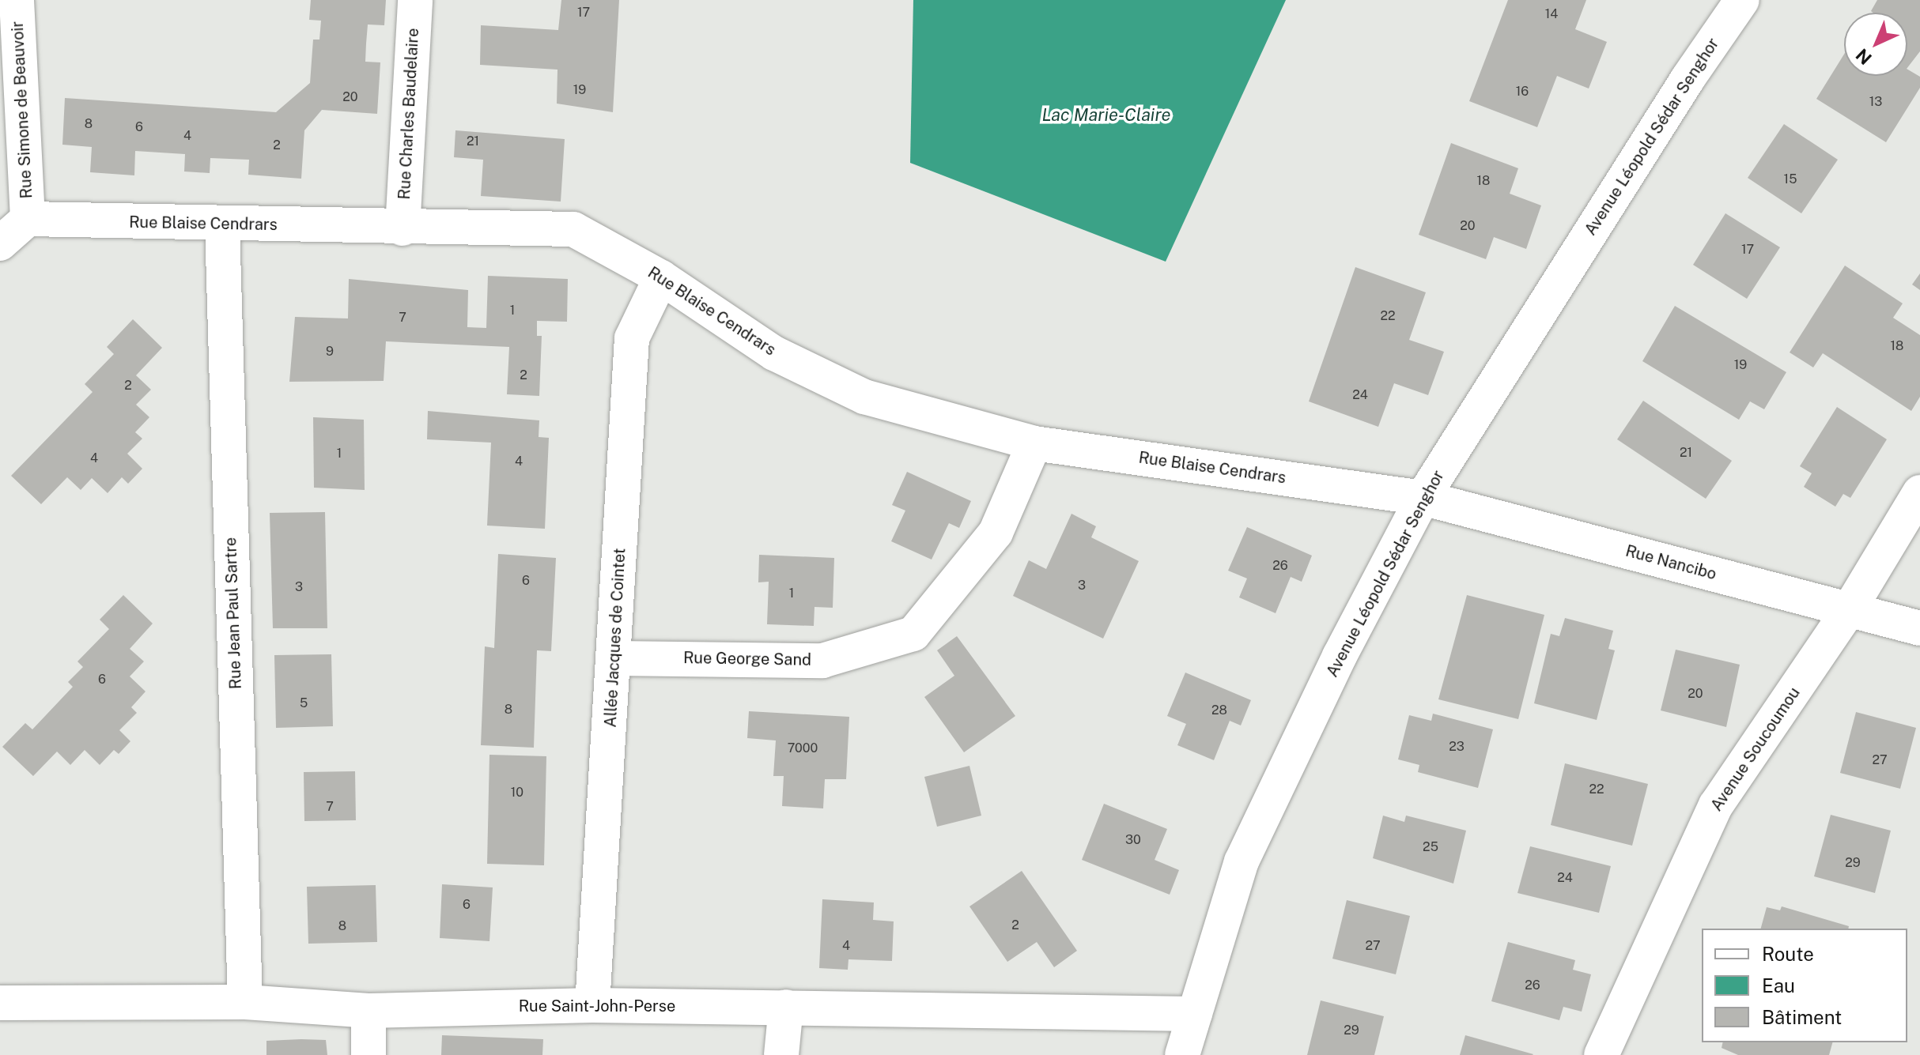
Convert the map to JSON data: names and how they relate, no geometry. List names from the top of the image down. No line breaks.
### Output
{"streets":{"street":["Rue Simone de Beauvoir","Rue Charles Baudelaire","Avenue Léopold Sédar Senghor","Rue Blaise Cendrars","Rue Nancibo","Rue Jean Paul Sartre","Allée Jacques de Cointet","Rue George Sand","Avenue Soucoumou","Rue Saint-John-Perse"]},"crossings":[["Rue Simone de Beauvoir","Rue Blaise Cendrars"],["Rue Charles Baudelaire","Rue Blaise Cendrars"],["Avenue Léopold Sédar Senghor","Rue Blaise Cendrars"],["Avenue Léopold Sédar Senghor","Rue Nancibo"],["Avenue Léopold Sédar Senghor","Rue Saint-John-Perse"],["Rue Blaise Cendrars","Rue Nancibo"],["Rue Blaise Cendrars","Rue Jean Paul Sartre"],["Rue Blaise Cendrars","Allée Jacques de Cointet"],["Rue Blaise Cendrars","Rue George Sand"],["Rue Nancibo","Avenue Soucoumou"],["Rue Jean Paul Sartre","Rue Saint-John-Perse"],["Allée Jacques de Cointet","Rue George Sand"],["Allée Jacques de Cointet","Rue Saint-John-Perse"]],"water":["Lac Marie-Claire"],"house_numbers":["17","14","19","16","20","13","8","6","4","21","2","15","18","20","17","1","22","7","18","9","19","2","2","24","21","1","4","4","26","6","3","3","1","6","20","5","8","28","23","7000","27","22","10","7","30","25","29","24","6","2","8","4","27","26","29"],"legend":["Route","Eau","Bâtiment"],"north":"bottom left"}
